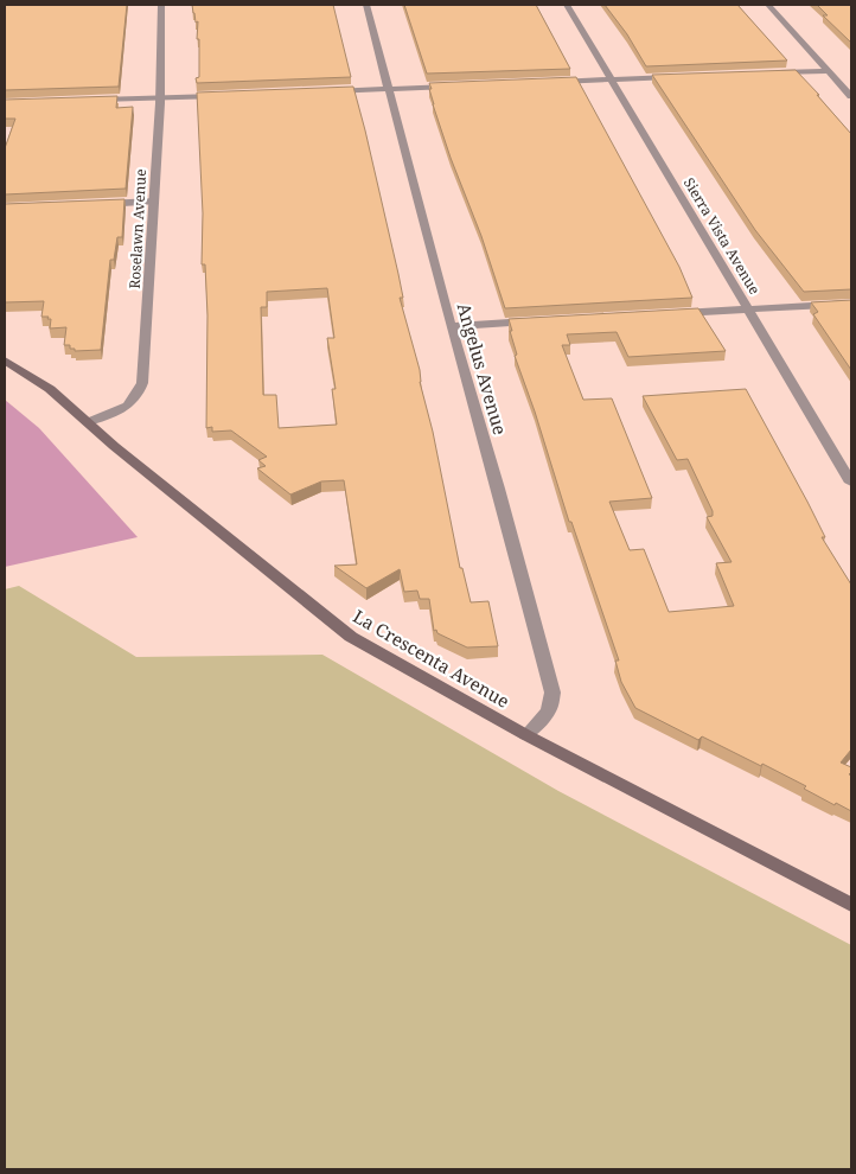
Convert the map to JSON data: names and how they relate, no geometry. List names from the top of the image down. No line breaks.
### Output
{"streets":{"main road":["La Crescenta Avenue"],"street":["Roselawn Avenue","Sierra Vista Avenue","Angelus Avenue"]},"crossings":[["Roselawn Avenue","La Crescenta Avenue"],["Angelus Avenue","La Crescenta Avenue"]]}
